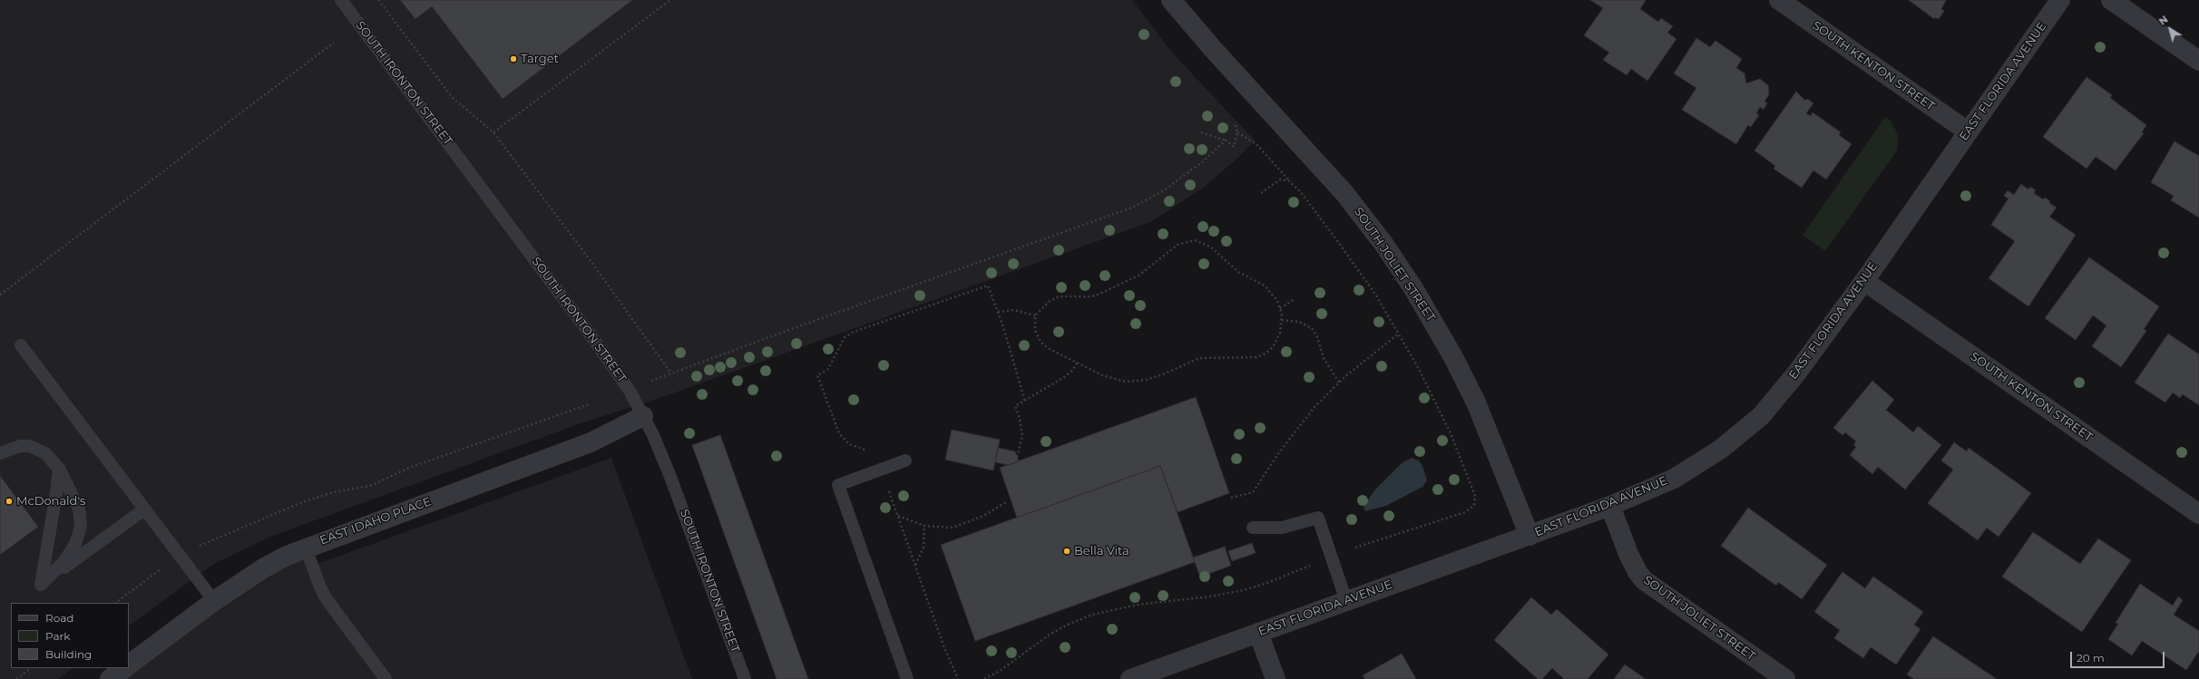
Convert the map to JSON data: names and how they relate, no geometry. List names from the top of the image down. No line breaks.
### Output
{"streets":{"street":["SOUTH KENTON STREET","EAST FLORIDA AVENUE","SOUTH JOLIET STREET","EAST IDAHO PLACE"],"lane":["SOUTH IRONTON STREET"]},"crossings":[["SOUTH KENTON STREET","EAST FLORIDA AVENUE"],["EAST FLORIDA AVENUE","SOUTH JOLIET STREET"],["SOUTH IRONTON STREET","EAST IDAHO PLACE"]],"places":["Target","McDonald's","Bella Vita"],"legend":["Road","Park","Building"],"scale_bar":"20 m","north":"top left"}
